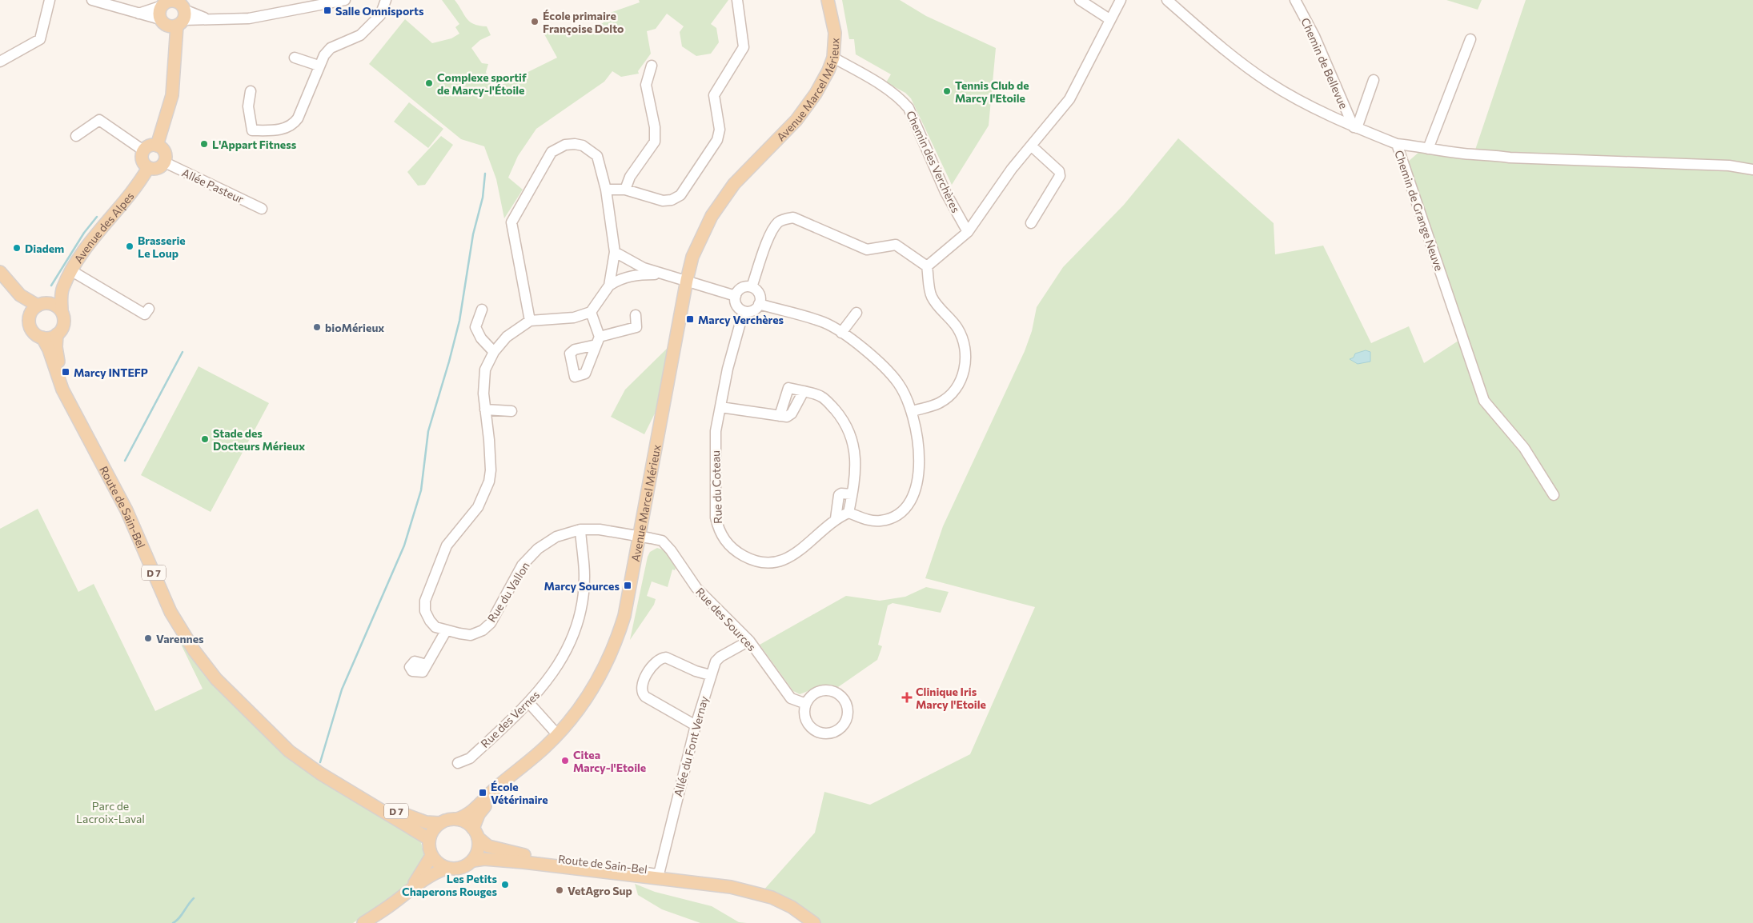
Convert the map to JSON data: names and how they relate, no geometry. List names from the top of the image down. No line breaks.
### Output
{"streets":{"main road":["Avenue Marcel Mérieux","Avenue des Alpes","Route de Sain-Bel","D 7"],"street":["Chemin de Bellevue","Chemin des Verchères","Allée Pasteur","Chemin de Grange Neuve","Rue du Coteau","Rue du Vallon","Rue des Sources","Rue des Vernes","Allée du Font Vernay"]},"crossings":[["Chemin de Bellevue","Chemin de Grange Neuve"],["Avenue Marcel Mérieux","Chemin des Verchères"],["Avenue Marcel Mérieux","Route de Sain-Bel"],["Avenue Marcel Mérieux","Rue du Vallon"],["Avenue Marcel Mérieux","Rue des Sources"],["Allée Pasteur","Avenue des Alpes"],["Avenue des Alpes","Route de Sain-Bel"],["Route de Sain-Bel","Allée du Font Vernay"],["Rue du Vallon","Rue des Sources"],["Rue du Vallon","Rue des Vernes"],["Rue des Sources","Allée du Font Vernay"]],"parks":["Parc de Lacroix-Laval"],"places":{"transit":["Salle Omnisports","Marcy Verchères","Marcy INTEFP","Marcy Sources","École Vétérinaire"],"other":["École primaire Françoise Dolto","Complexe sportif de Marcy-l'Étoile","Tennis Club de Marcy l'Etoile","L'Appart Fitness","Brasserie Le Loup","Diadem","bioMérieux","Stade des Docteurs Mérieux","Varennes","Citea Marcy-l'Etoile","Les Petits Chaperons Rouges","VetAgro Sup"],"health":["Clinique Iris Marcy l'Etoile"]}}
